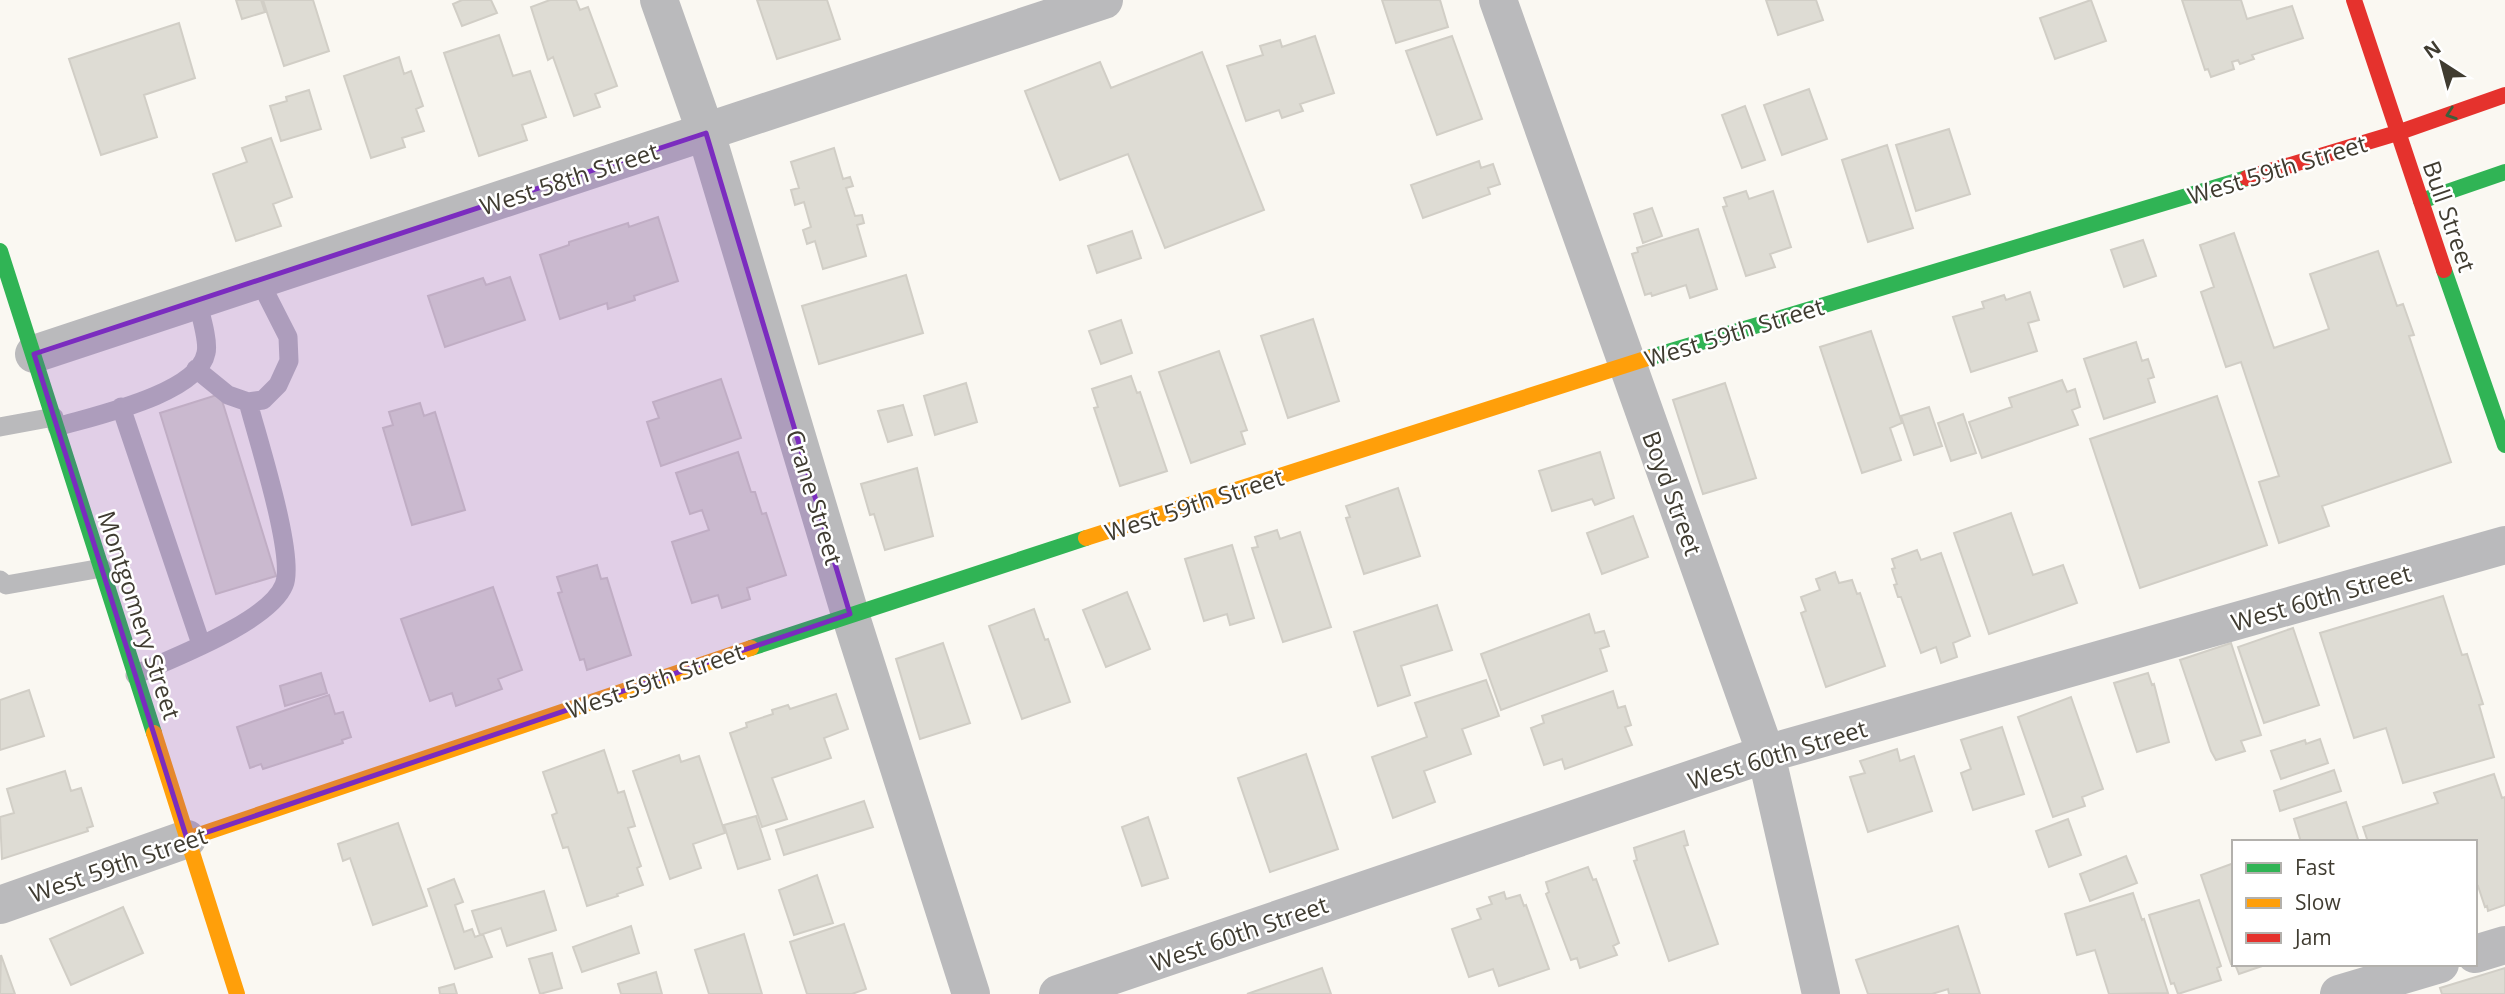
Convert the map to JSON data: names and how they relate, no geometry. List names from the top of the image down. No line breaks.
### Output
{"streets":{"street":["West 59th Street","West 58th Street","Bull Street","Boyd Street","Crane Street","West 60th Street","Montgomery Street"]},"crossings":[["West 59th Street","Bull Street"],["West 59th Street","Boyd Street"],["West 59th Street","Crane Street"],["West 59th Street","Montgomery Street"],["West 58th Street","Crane Street"],["West 58th Street","Montgomery Street"],["Boyd Street","West 60th Street"]],"legend":["Fast","Slow","Jam"],"north":"top left"}
